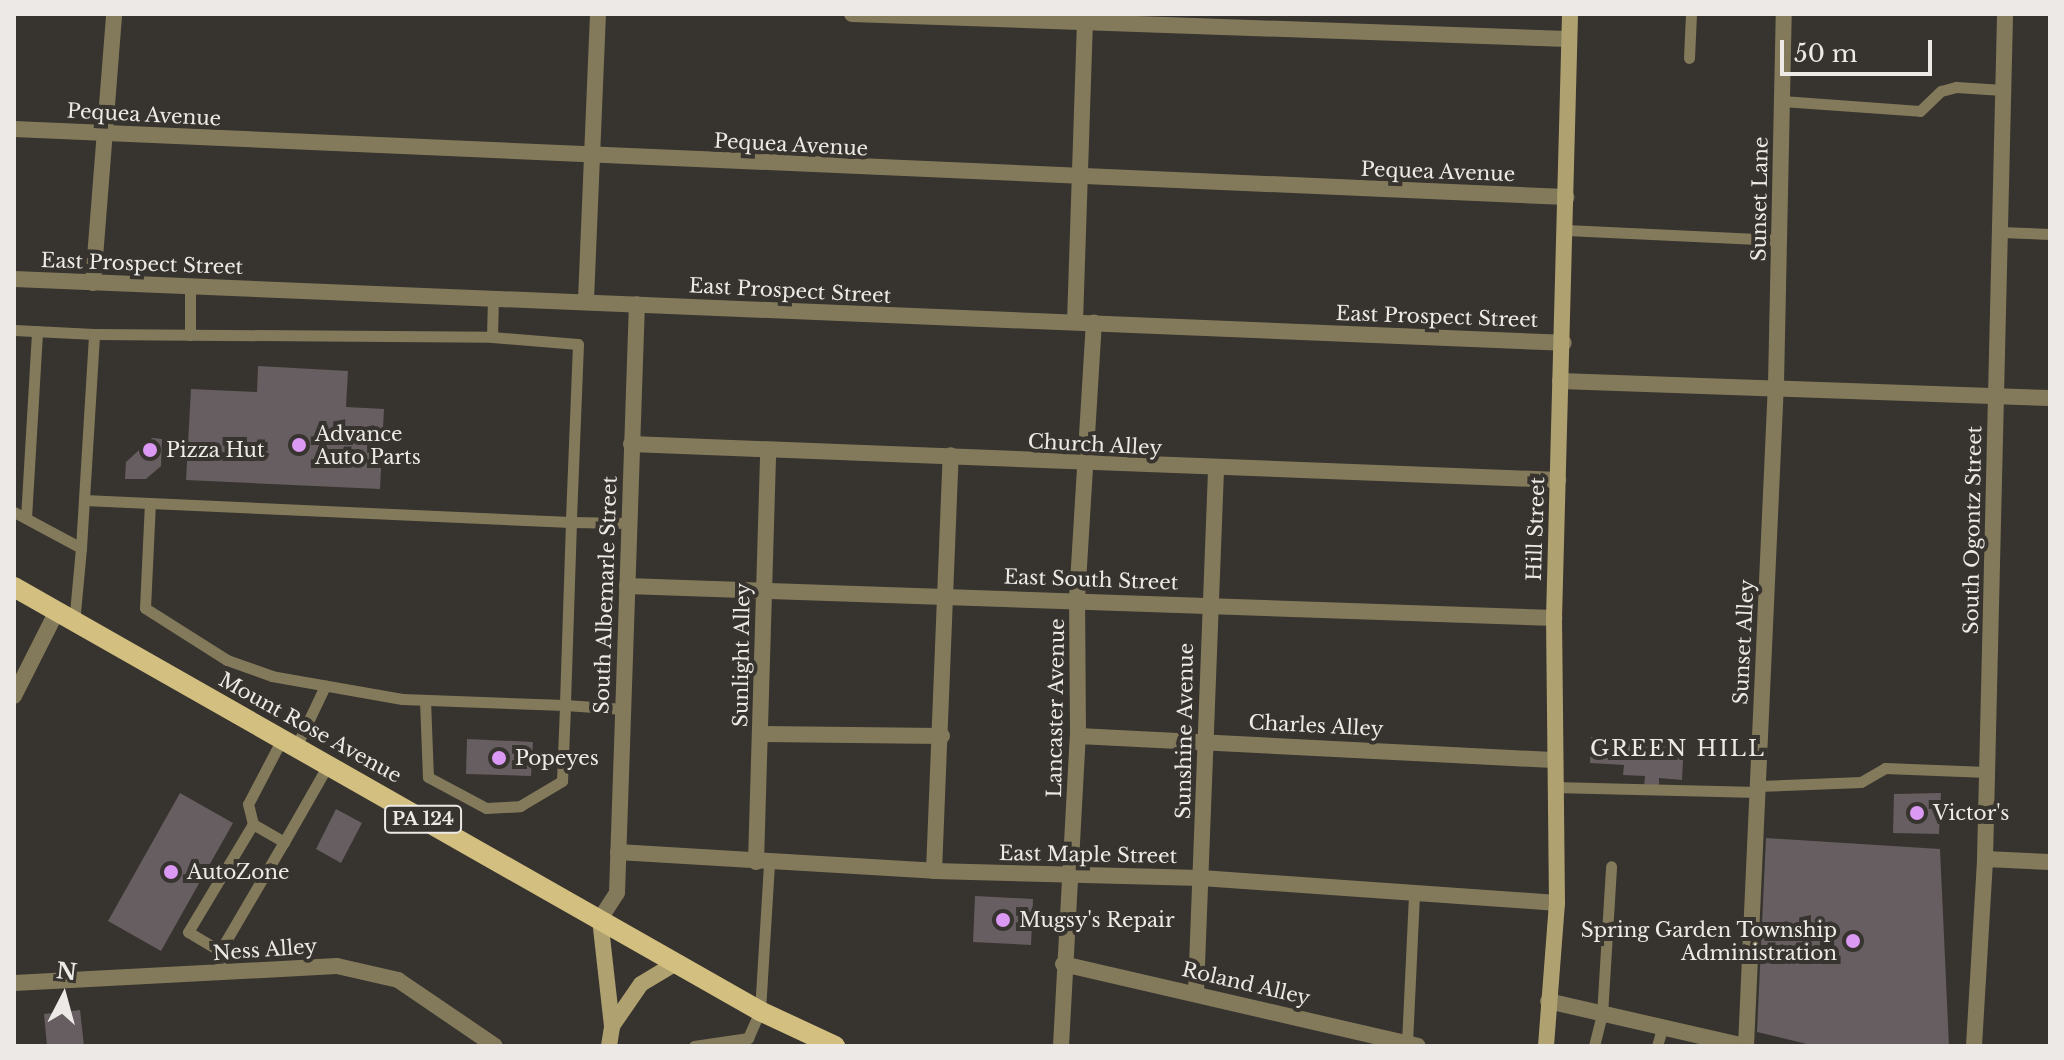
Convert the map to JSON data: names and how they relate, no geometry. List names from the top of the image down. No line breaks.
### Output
{"streets":{"main road":["Hill Street","Mount Rose Avenue","PA 124"],"street":["Pequea Avenue","Sunset Lane","East Prospect Street","Church Alley","South Ogontz Street","East South Street","South Albemarle Street","Sunset Alley","Sunlight Alley","Lancaster Avenue","Charles Alley","Sunshine Avenue","East Maple Street","Ness Alley","Roland Alley"]},"crossings":[["Pequea Avenue","Hill Street"],["Sunset Lane","Sunset Alley"],["East Prospect Street","Hill Street"],["East Prospect Street","South Albemarle Street"],["East Prospect Street","Lancaster Avenue"],["Church Alley","Hill Street"],["Church Alley","South Albemarle Street"],["Church Alley","Sunlight Alley"],["Church Alley","Lancaster Avenue"],["Church Alley","Sunshine Avenue"],["Hill Street","East South Street"],["Hill Street","Charles Alley"],["Hill Street","East Maple Street"],["East South Street","South Albemarle Street"],["East South Street","Sunlight Alley"],["East South Street","Lancaster Avenue"],["East South Street","Sunshine Avenue"],["South Albemarle Street","Mount Rose Avenue"],["South Albemarle Street","East Maple Street"],["Sunlight Alley","East Maple Street"],["Lancaster Avenue","Charles Alley"],["Lancaster Avenue","East Maple Street"],["Lancaster Avenue","Roland Alley"],["Charles Alley","Sunshine Avenue"],["Sunshine Avenue","East Maple Street"],["Sunshine Avenue","Roland Alley"]],"districts":["GREEN HILL"],"places":["Advance Auto Parts","Pizza Hut","Popeyes","Victor's","AutoZone","Mugsy's Repair","Spring Garden Township Administration"],"scale_bar":"50 m","north":"top"}
